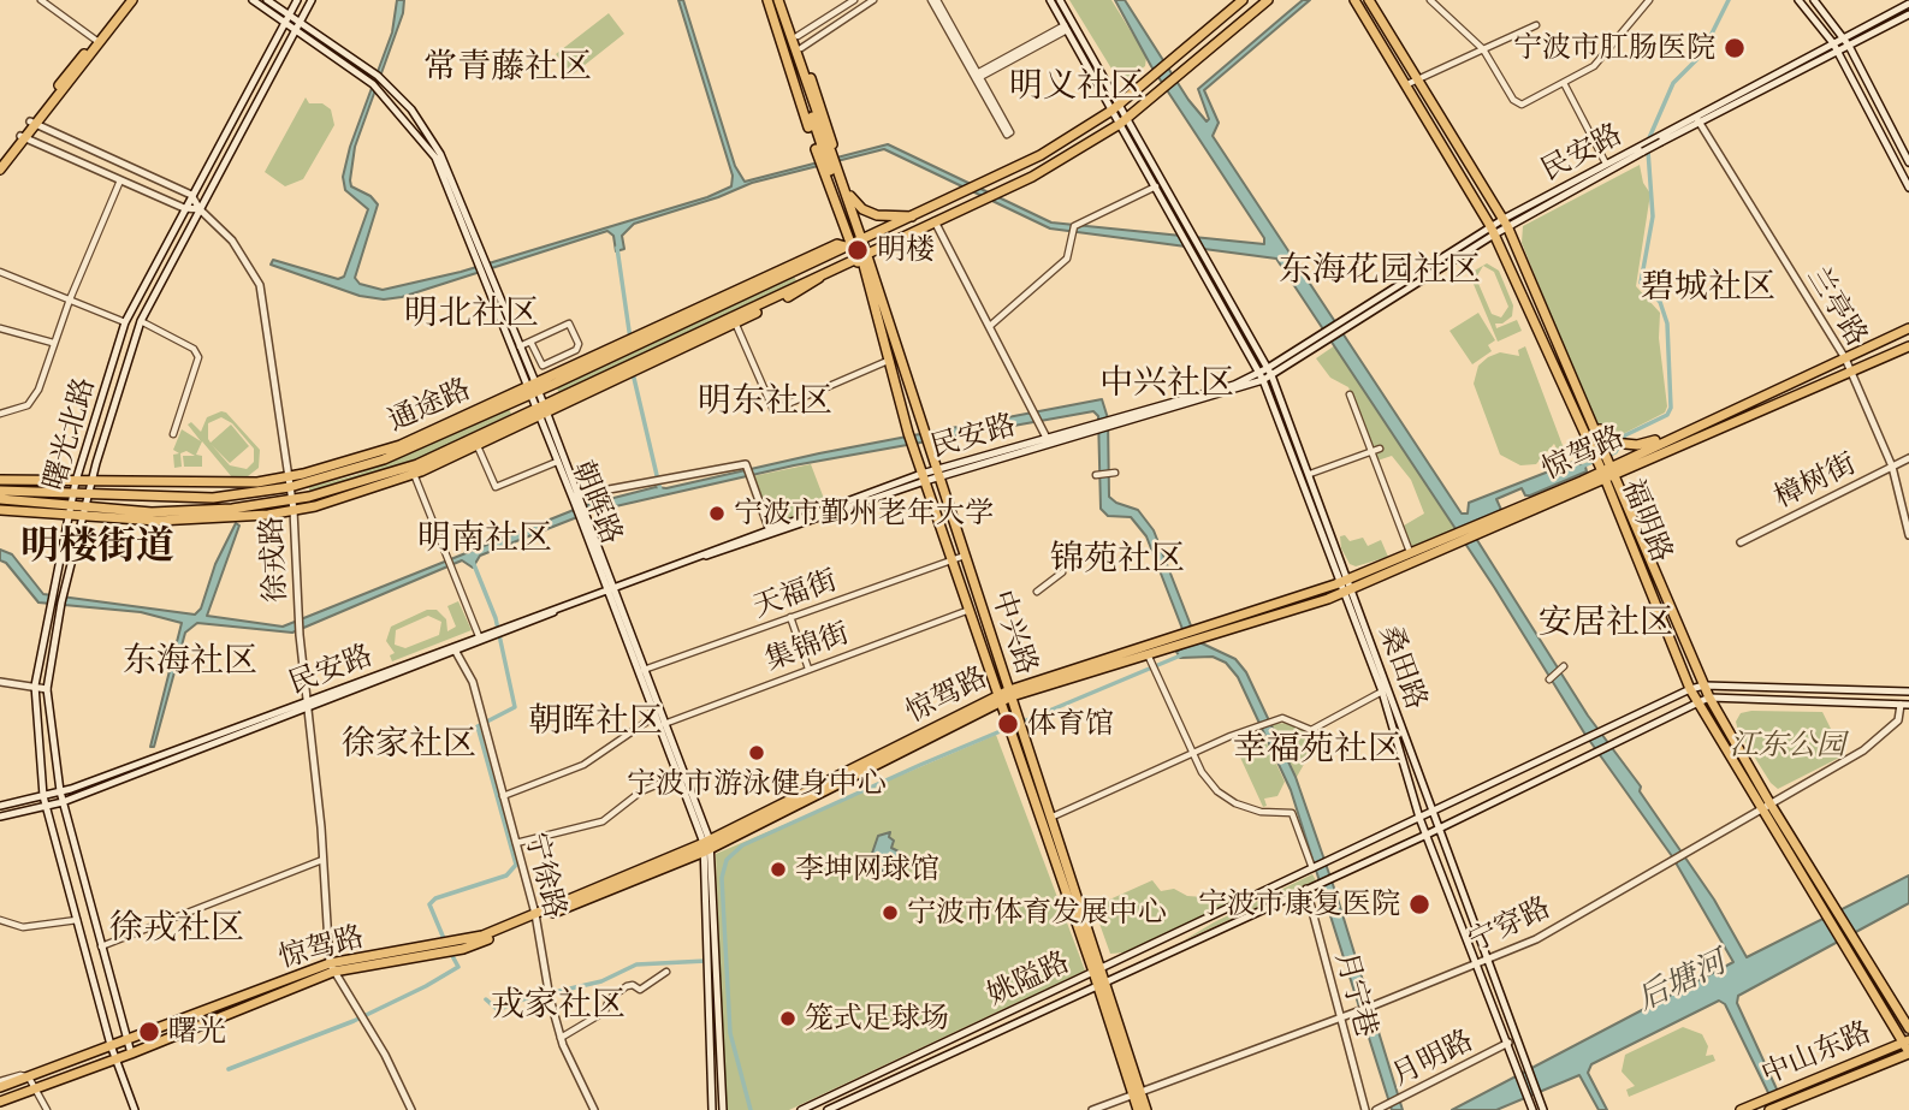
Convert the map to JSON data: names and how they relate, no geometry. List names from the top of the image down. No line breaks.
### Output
{"streets":{"main road":["民安路","兰亭路","通途路","曙光北路","惊驾路","樟树街","朝晖路","福明路","徐戎路","中兴路","桑田路","宁徐路","宁穿路","姚隘路","月宁巷","中山东路","月明路"],"street":["天福街","集锦街"]},"crossings":[["民安路","兰亭路"],["民安路","曙光北路"],["民安路","朝晖路"],["民安路","福明路"],["民安路","徐戎路"],["民安路","中兴路"],["民安路","桑田路"],["民安路","宁徐路"],["兰亭路","惊驾路"],["兰亭路","樟树街"],["通途路","曙光北路"],["通途路","朝晖路"],["通途路","徐戎路"],["通途路","中兴路"],["曙光北路","惊驾路"],["曙光北路","朝晖路"],["曙光北路","徐戎路"],["惊驾路","朝晖路"],["惊驾路","福明路"],["惊驾路","徐戎路"],["惊驾路","中兴路"],["惊驾路","桑田路"],["惊驾路","宁徐路"],["朝晖路","天福街"],["朝晖路","集锦街"],["福明路","宁穿路"],["福明路","中山东路"],["天福街","中兴路"],["中兴路","集锦街"],["中兴路","宁穿路"],["中兴路","姚隘路"],["桑田路","宁穿路"],["桑田路","姚隘路"],["桑田路","月明路"],["宁穿路","月宁巷"],["姚隘路","月宁巷"]],"districts":["常青藤社区","明义社区","东海花园社区","碧城社区","明北社区","中兴社区","明东社区","明南社区","明楼街道","锦苑社区","安居社区","东海社区","朝晖社区","徐家社区","幸福苑社区","徐戎社区","戎家社区"],"water":["后塘河"],"parks":["江东公园"],"places":["宁波市肛肠医院","明楼","宁波市鄞州老年大学","体育馆","宁波市游泳健身中心","李坤网球馆","宁波市康复医院","宁波市体育发展中心","笼式足球场","曙光"]}
